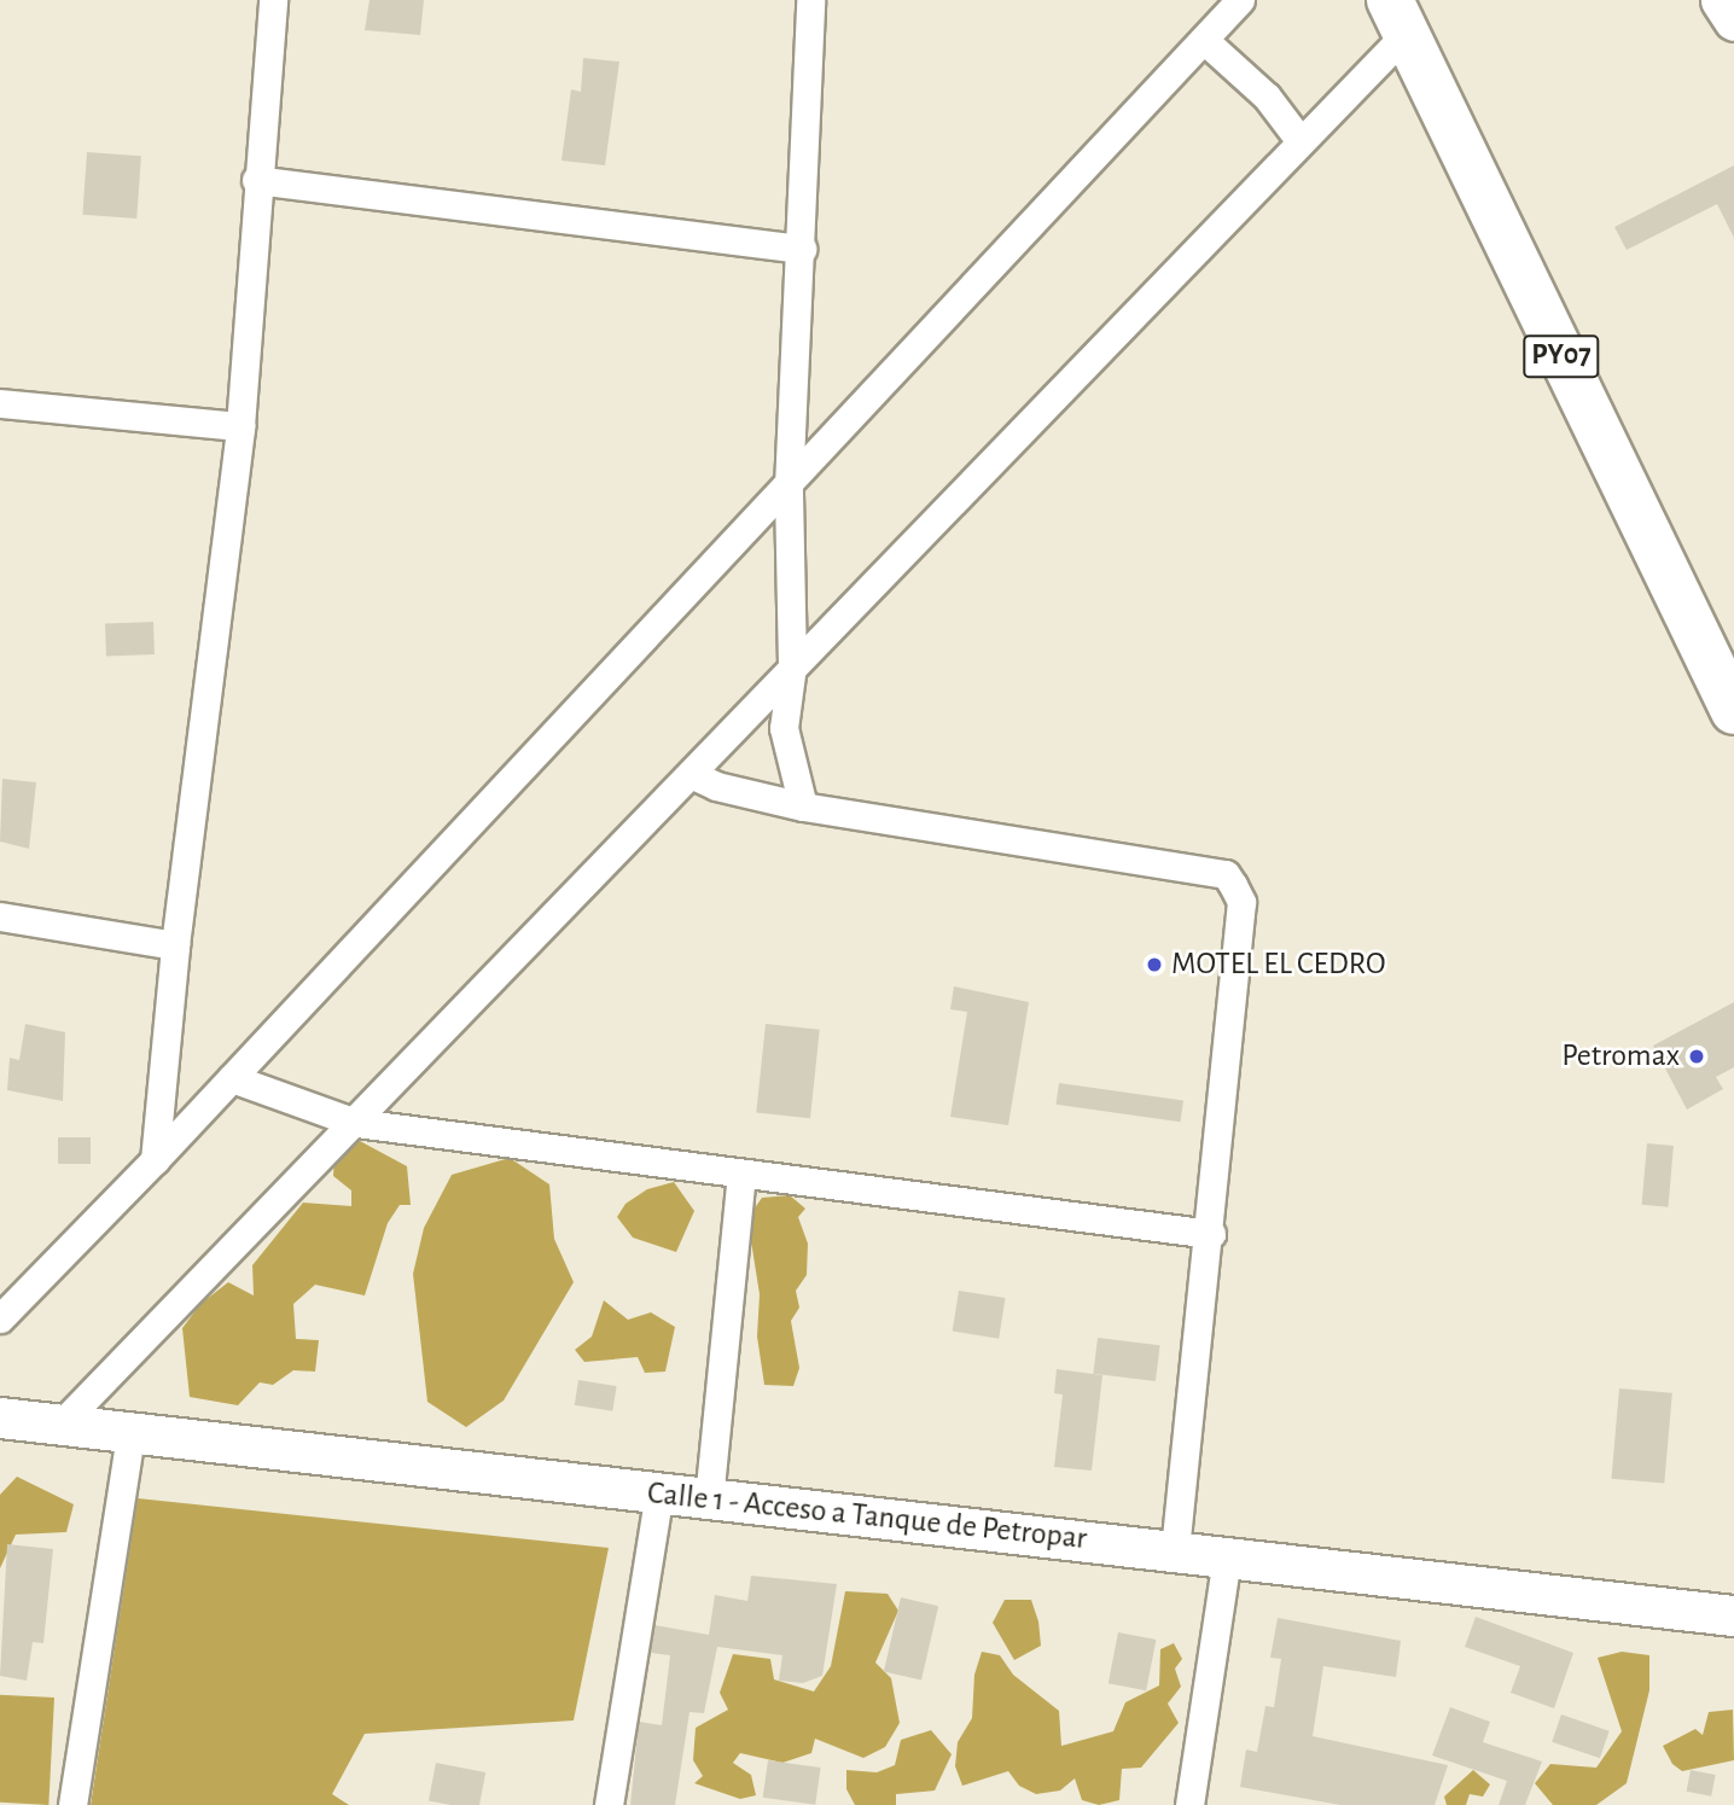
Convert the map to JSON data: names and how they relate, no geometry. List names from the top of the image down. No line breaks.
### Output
{"streets":{"highway":["PY07"],"street":["Calle 1 - Acceso a Tanque de Petropar"]},"places":["MOTEL EL CEDRO","Petromax"]}
